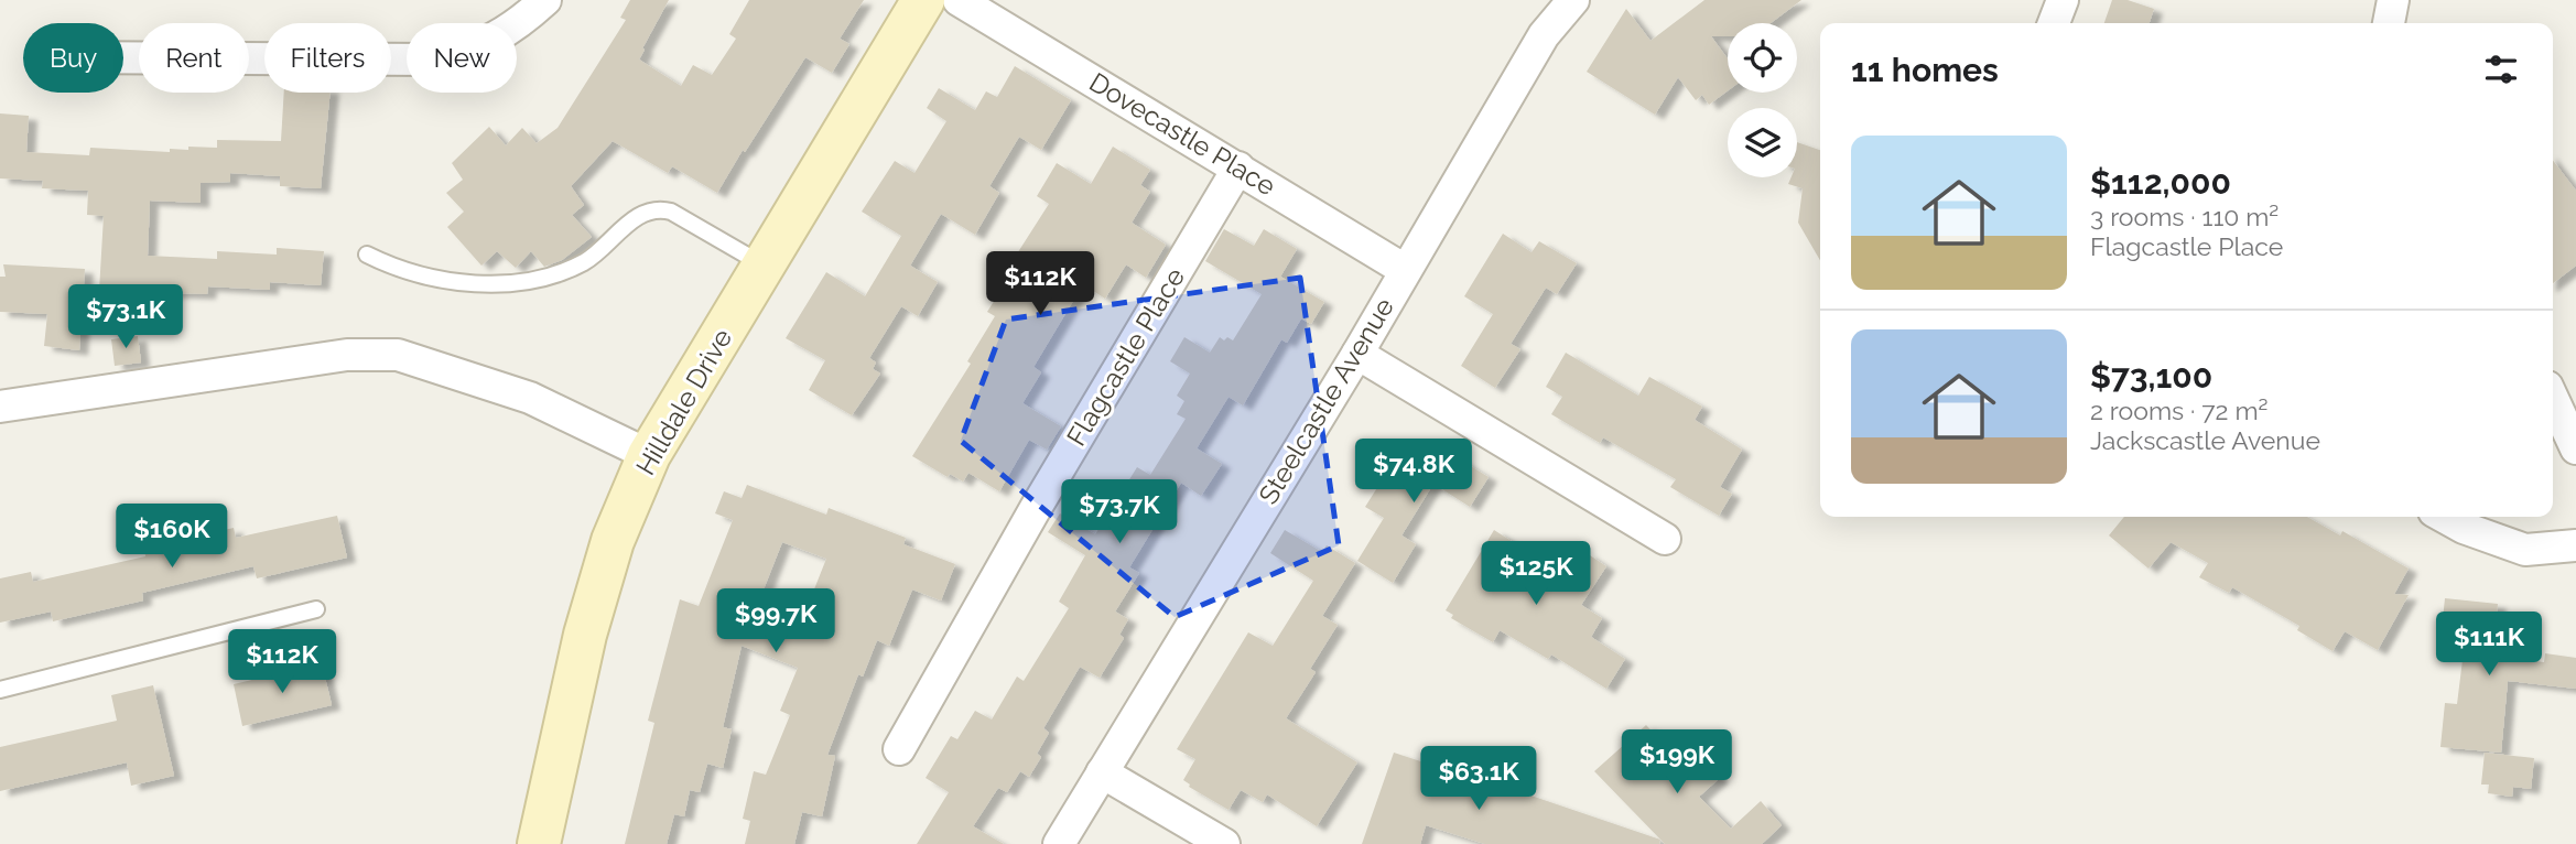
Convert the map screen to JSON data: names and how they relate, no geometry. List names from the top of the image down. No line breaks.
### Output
{"streets":{"street":["Dovecastle Place","Flagcastle Place","Steelcastle Avenue","Hilldale Drive"]},"crossings":[["Dovecastle Place","Flagcastle Place"],["Dovecastle Place","Steelcastle Avenue"]],"page":{"chip":["Buy","Rent","Filters","New"],"heading":"11 homes","list":[{"name":"$112,000","note":"3 rooms · 110 m² · Flagcastle Place"},{"name":"$73,100","note":"2 rooms · 72 m² · Jackscastle Avenue"}],"price":["$112K","$73.1K","$74.8K","$73.7K","$160K","$125K","$99.7K","$111K","$112K","$199K","$63.1K"]}}
